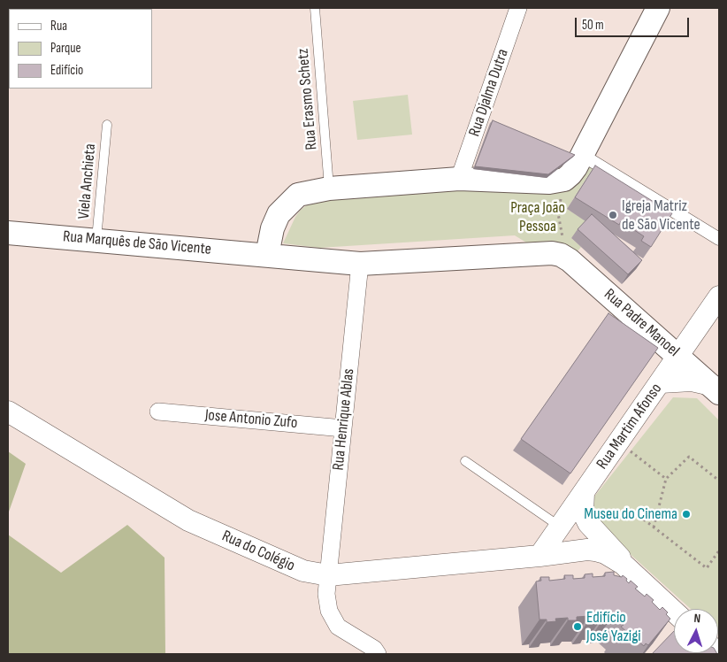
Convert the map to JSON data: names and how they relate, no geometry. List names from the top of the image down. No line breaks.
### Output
{"streets":{"main road":["Rua Marquês de São Vicente","Rua Padre Manoel"],"street":["Rua Djalma Dutra","Jose Antonio Zufo","Rua Henrique Ablas","Rua Martim Afonso","Rua do Colégio"],"lane":["Rua Erasmo Schetz","Viela Anchieta"]},"crossings":[["Viela Anchieta","Rua Marquês de São Vicente"],["Rua Padre Manoel","Rua Martim Afonso"],["Jose Antonio Zufo","Rua Henrique Ablas"],["Rua Henrique Ablas","Rua do Colégio"],["Rua Martim Afonso","Rua do Colégio"]],"parks":["Praça João Pessoa"],"places":["Igreja Matriz de São Vicente","Museu do Cinema","Edifício José Yazigi"],"legend":["Rua","Parque","Edifício"],"scale_bar":"50 m","north":"top"}
